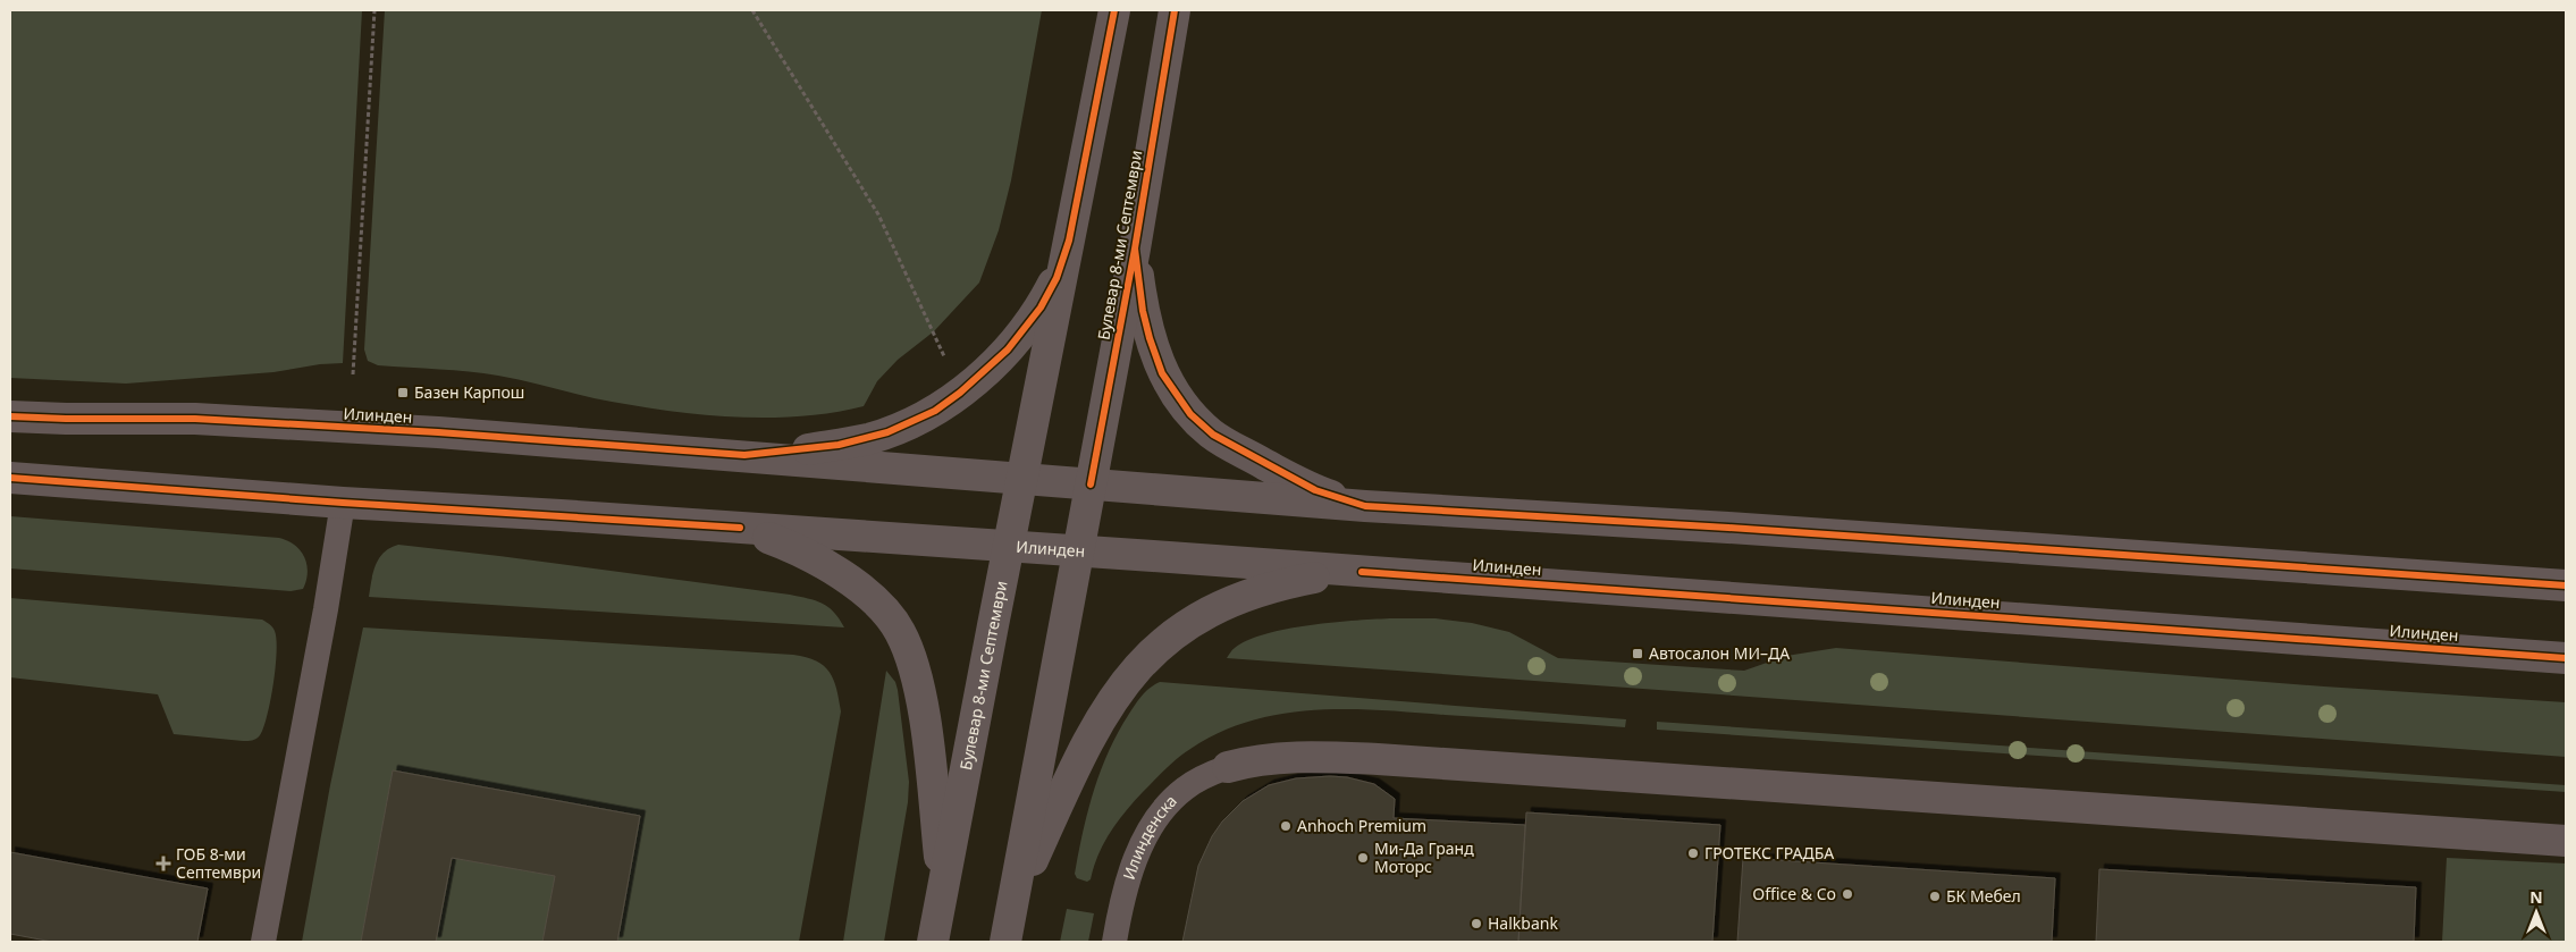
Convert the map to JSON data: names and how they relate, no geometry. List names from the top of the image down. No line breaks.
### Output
{"streets":{"street":["Булевар 8-ми Септември","Илинден"],"lane":["Илинденска"]},"crossings":[["Булевар 8-ми Септември","Илинден"]],"places":{"transit":["Базен Карпош","Автосалон МИ–ДА"],"other":["Anhoch Premium","ГРОТЕКС ГРАДБА","Ми-Да Гранд Моторс","Office & Co","БК Мебел","Halkbank"],"health":["ГОБ 8-ми Септември"]},"north":"top"}
